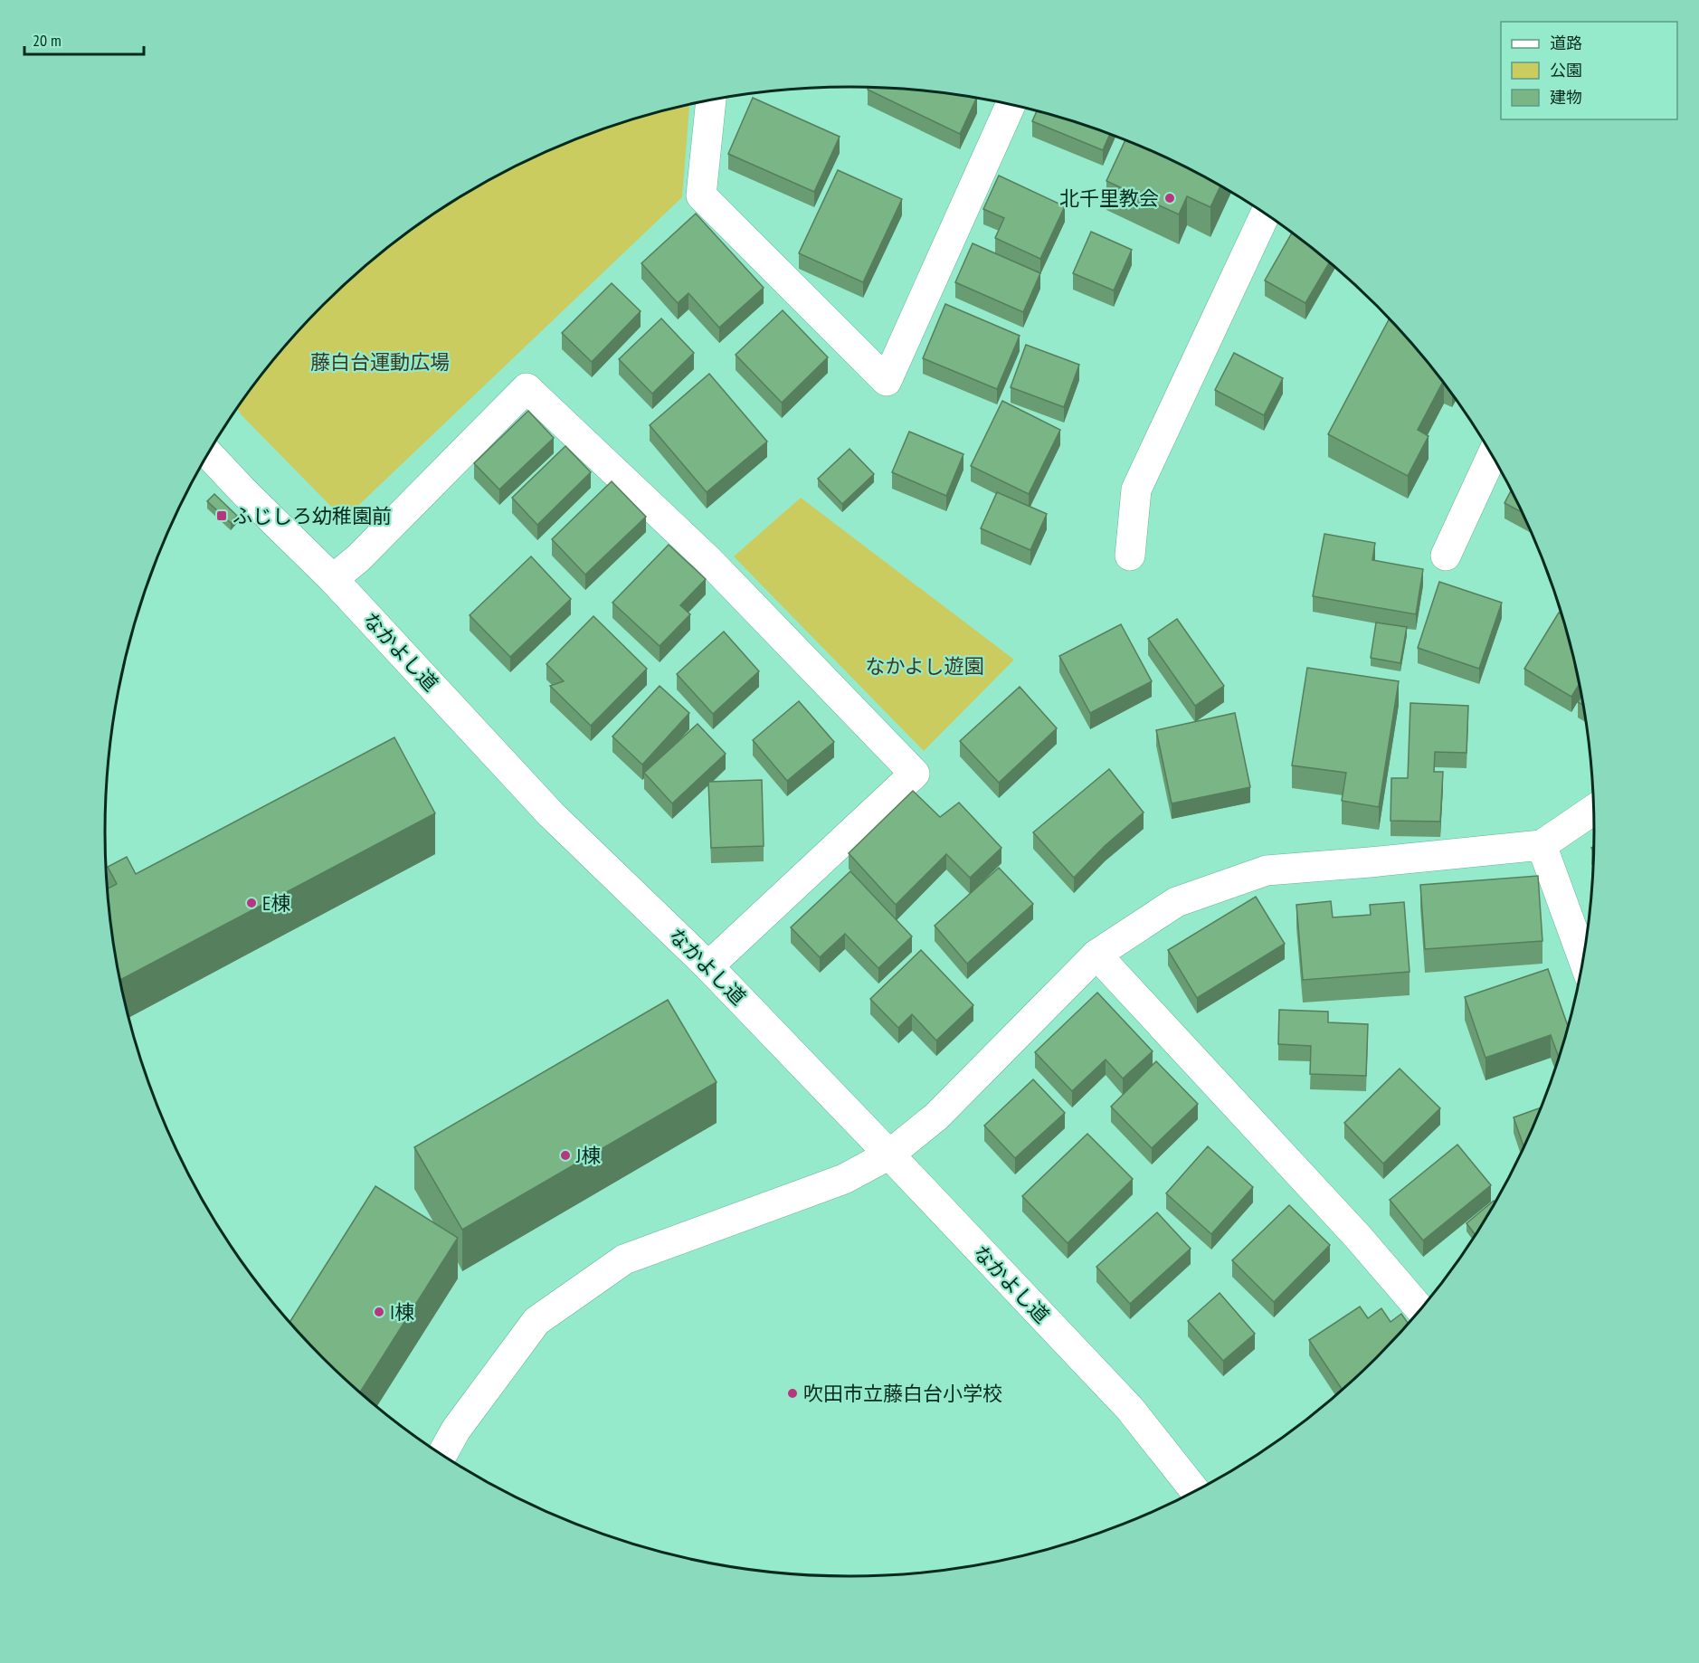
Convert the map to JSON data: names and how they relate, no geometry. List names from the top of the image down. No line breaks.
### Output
{"streets":{"street":["なかよし道"]},"parks":["藤白台運動広場","なかよし遊園"],"places":{"other":["北千里教会","E棟","J棟","I棟","吹田市立藤白台小学校"],"transit":["ふじしろ幼稚園前"]},"legend":["道路","公園","建物"],"scale_bar":"20 m"}
